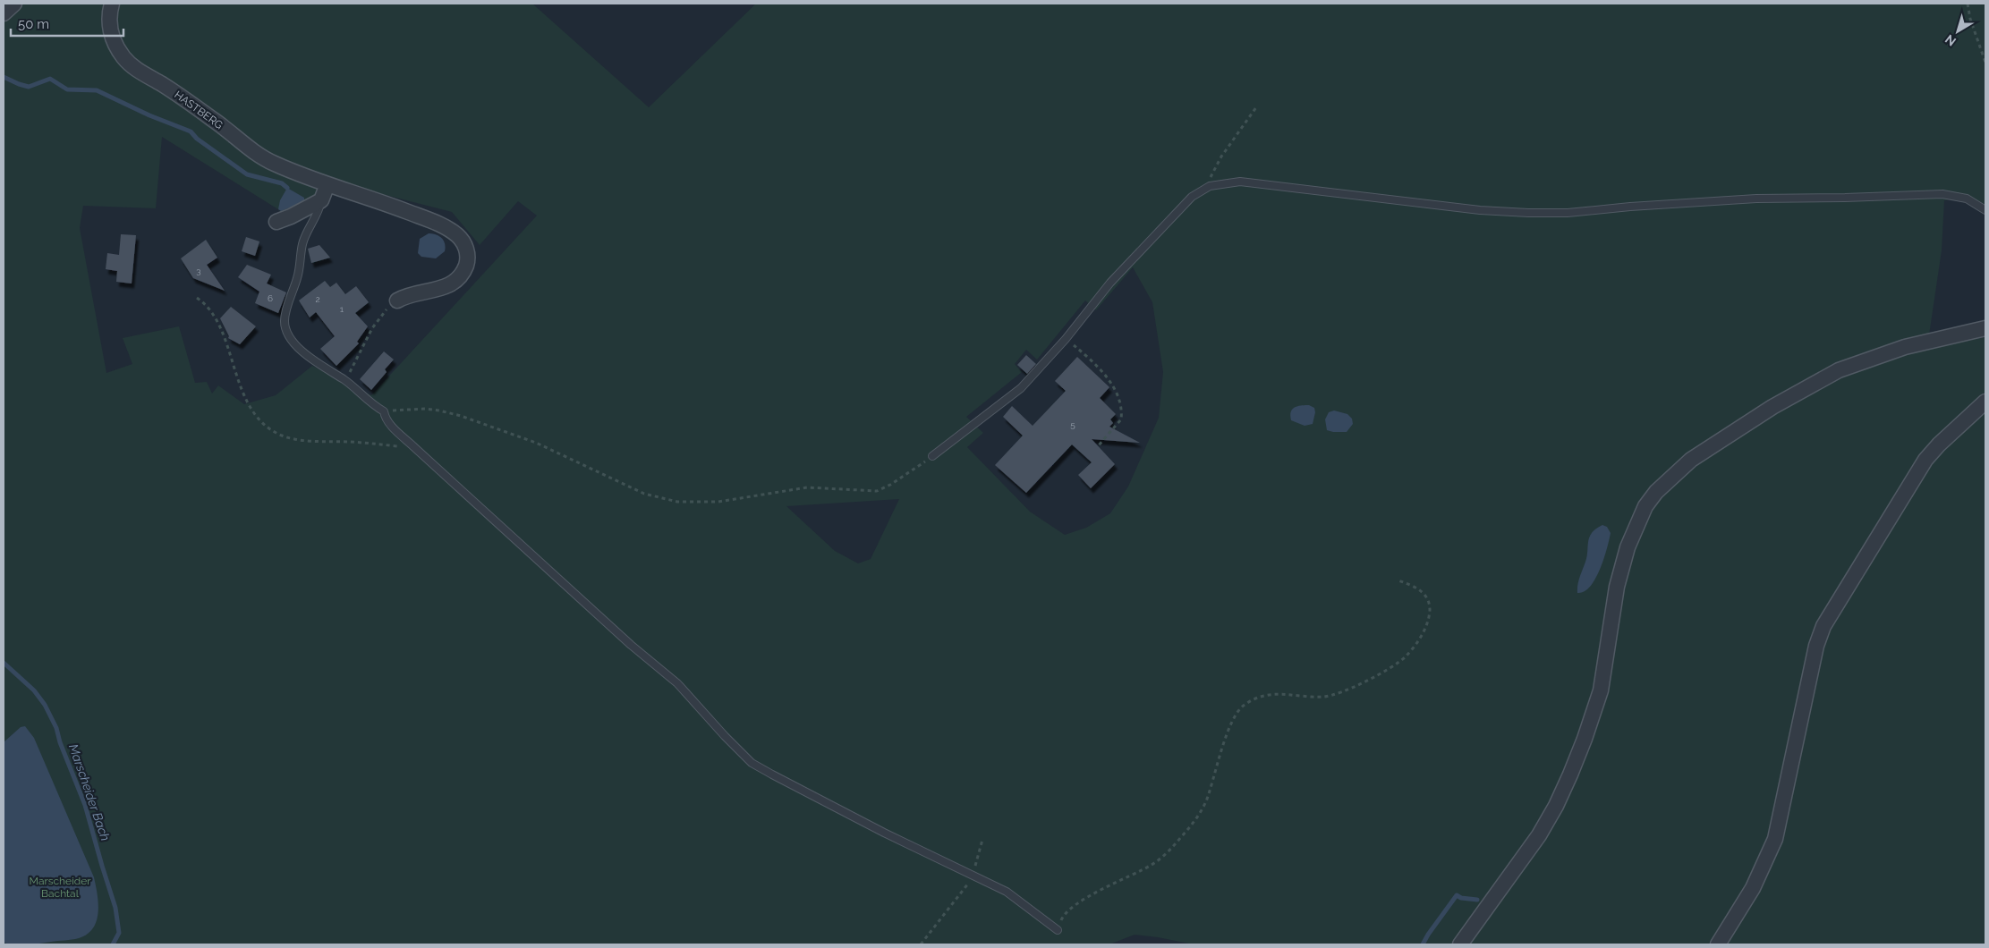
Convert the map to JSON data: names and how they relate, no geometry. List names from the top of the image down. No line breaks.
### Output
{"streets":{"street":["HASTBERG"]},"water":["Marscheider Bach"],"parks":["Marscheider Bachtal"],"house_numbers":["3","6","2","1","5"],"scale_bar":"50 m","north":"bottom left"}
